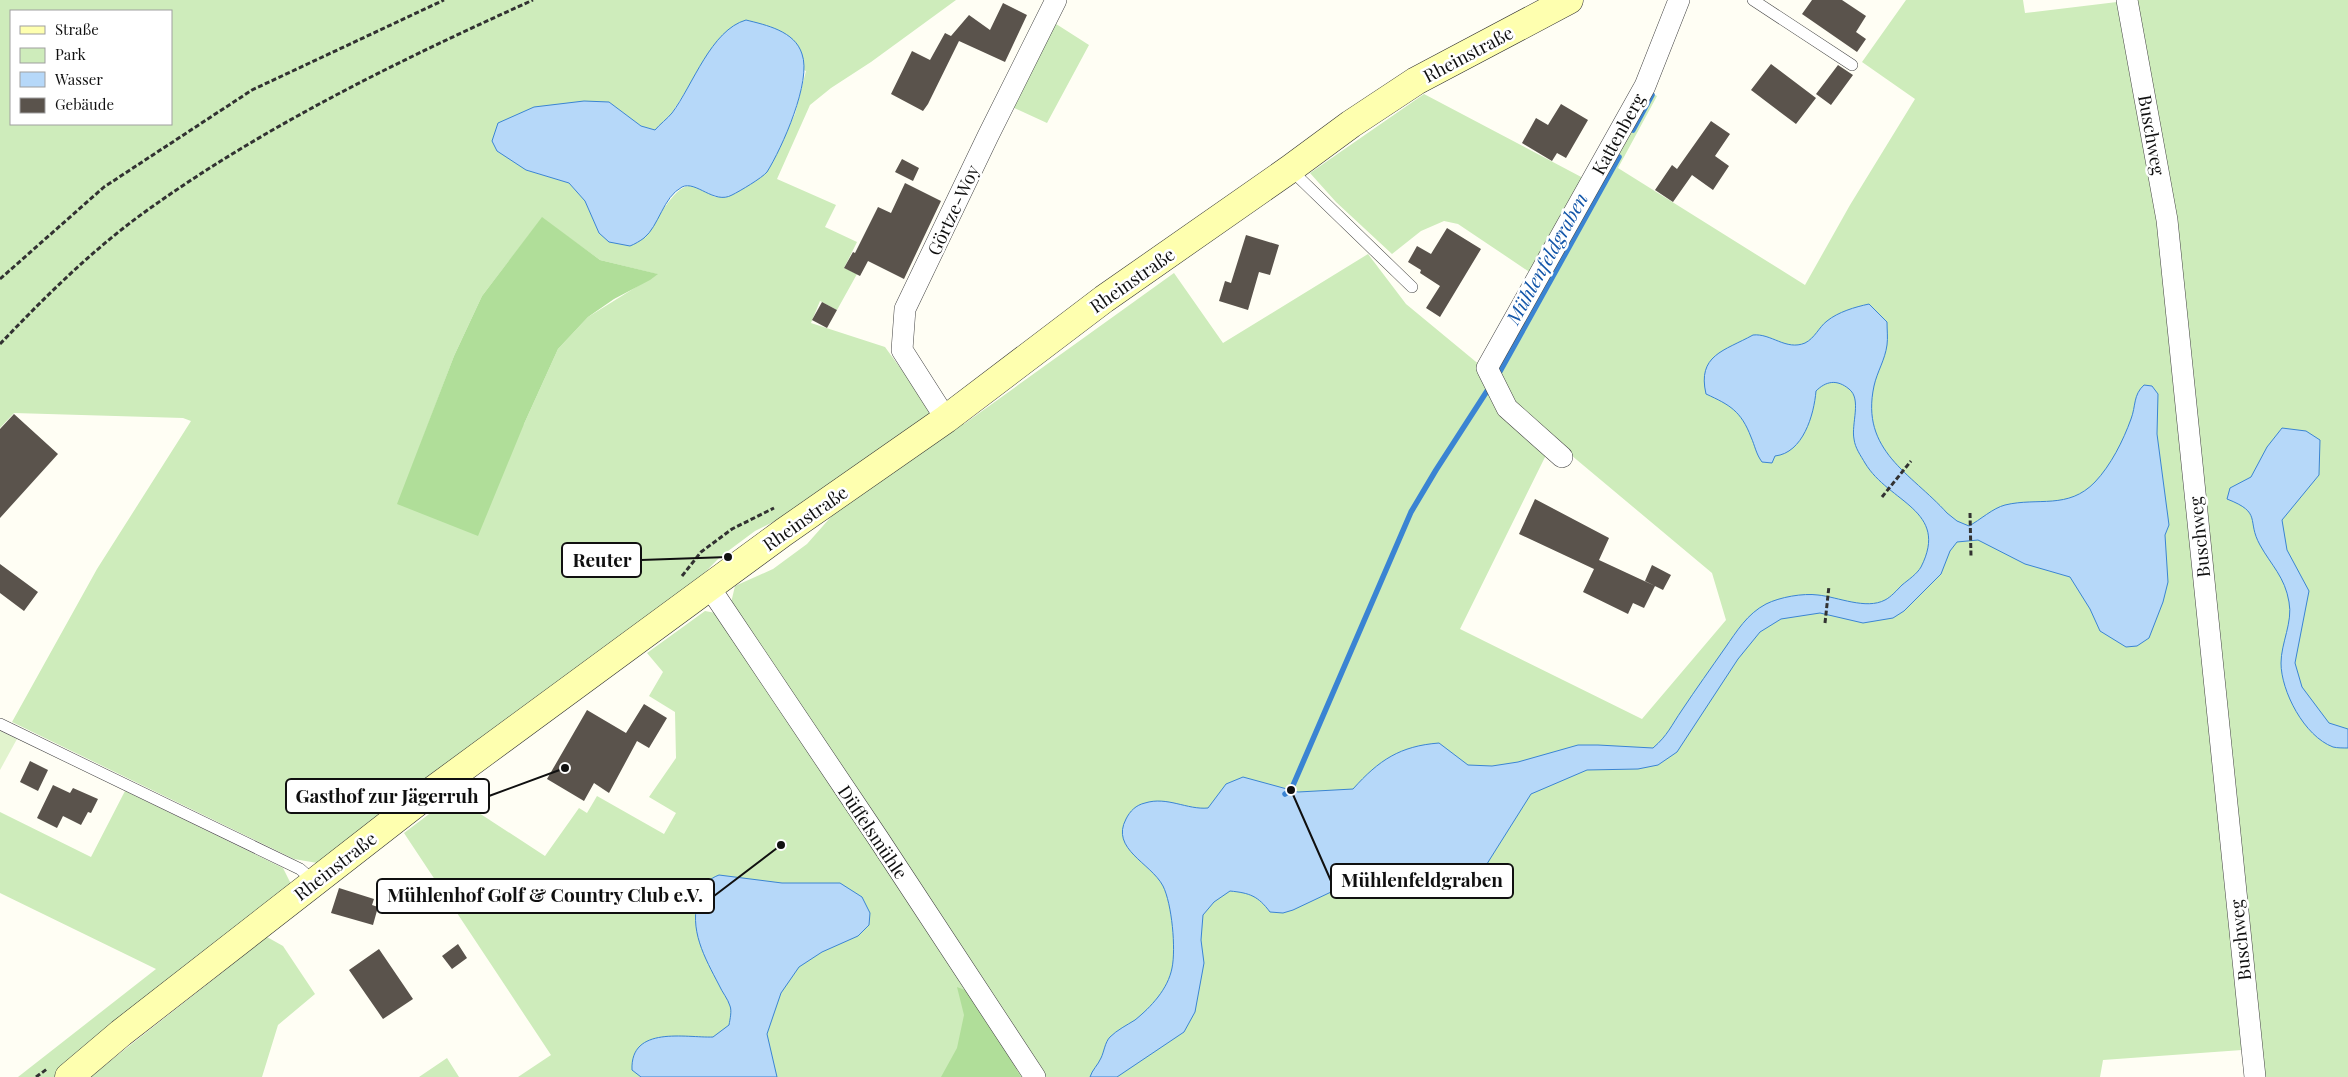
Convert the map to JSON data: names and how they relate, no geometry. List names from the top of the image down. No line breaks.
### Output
{"streets":{"main road":["Rheinstraße"],"street":["Kattenberg","Buschweg","Görtze-Woy","Düffelsmühle"]},"crossings":[["Rheinstraße","Görtze-Woy"],["Rheinstraße","Düffelsmühle"]],"water":["Mühlenfeldgraben"],"places":["Reuter","Gasthof zur Jägerruh","Mühlenfeldgraben","Mühlenhof Golf & Country Club e.V."],"legend":["Straße","Park","Wasser","Gebäude"]}
